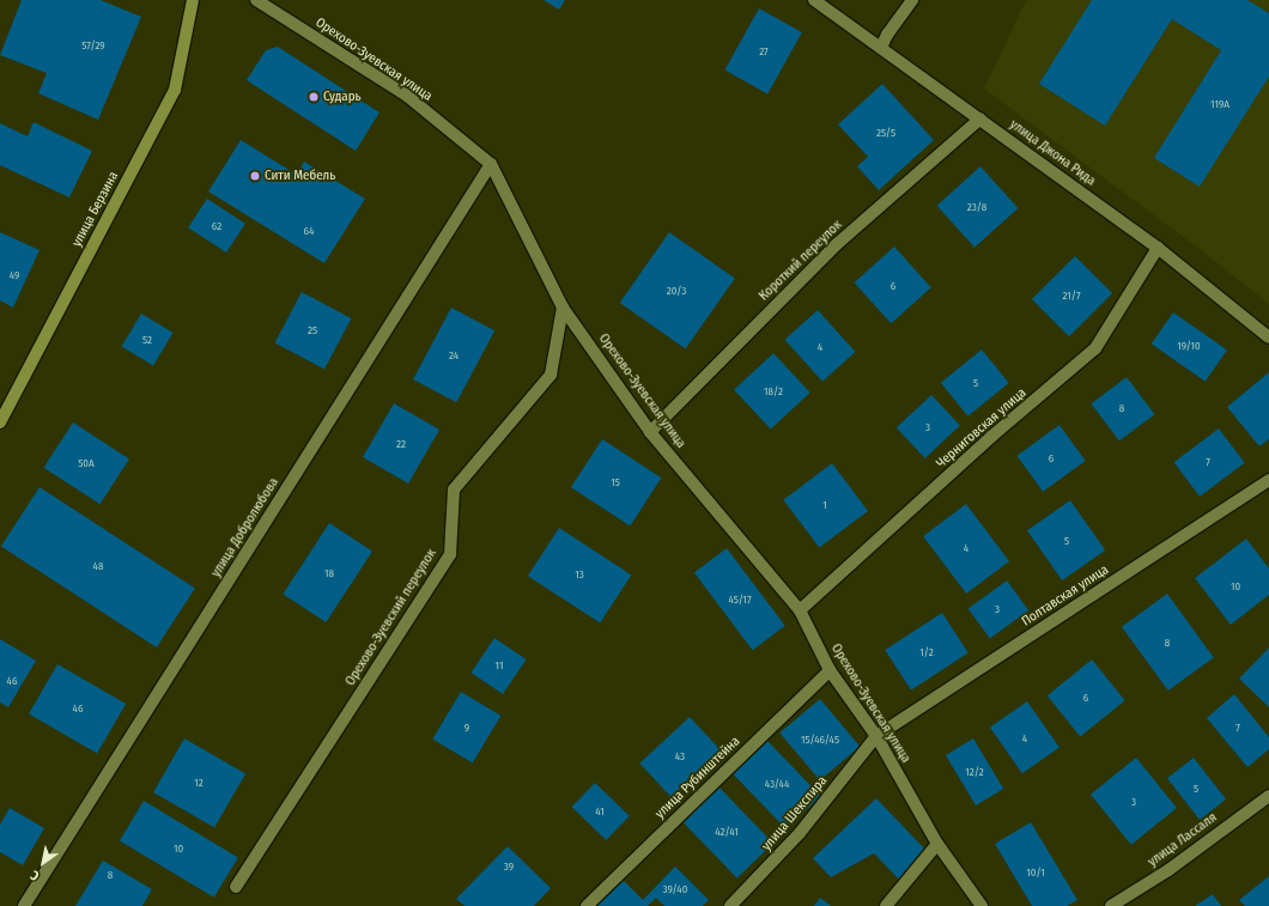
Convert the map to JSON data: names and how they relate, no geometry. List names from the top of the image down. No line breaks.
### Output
{"streets":{"main road":["улица Берзина"],"street":["Орехово-Зуевская улица","улица Джона Рида","Короткий переулок","Черниговская улица","улица Добролюбова","Полтавская улица","Орехово-Зуевский переулок","улица Рубинштейна","улица Шекспира","улица Лассаля"]},"crossings":[["Орехово-Зуевская улица","Короткий переулок"],["Орехово-Зуевская улица","Черниговская улица"],["Орехово-Зуевская улица","улица Добролюбова"],["Орехово-Зуевская улица","Полтавская улица"],["Орехово-Зуевская улица","Орехово-Зуевский переулок"],["Орехово-Зуевская улица","улица Рубинштейна"],["Орехово-Зуевская улица","улица Шекспира"],["улица Джона Рида","Короткий переулок"],["улица Джона Рида","Черниговская улица"],["Полтавская улица","улица Шекспира"]],"places":["Сударь","Сити Мебель"],"house_numbers":["57/29","27","119А","25/5","23/8","62","64","49","6","20/3","21/7","25","52","19/10","4","24","5","18/2","8","3","22","6","7","50А","15","1","5","4","48","18","13","10","45/17","3","8","1/2","11","46","6","46","9","7","4","15/46/45","43","12/2","12","43/44","5","3","41","42/41","10","39","10/1","8","39/40"],"north":"bottom left"}
